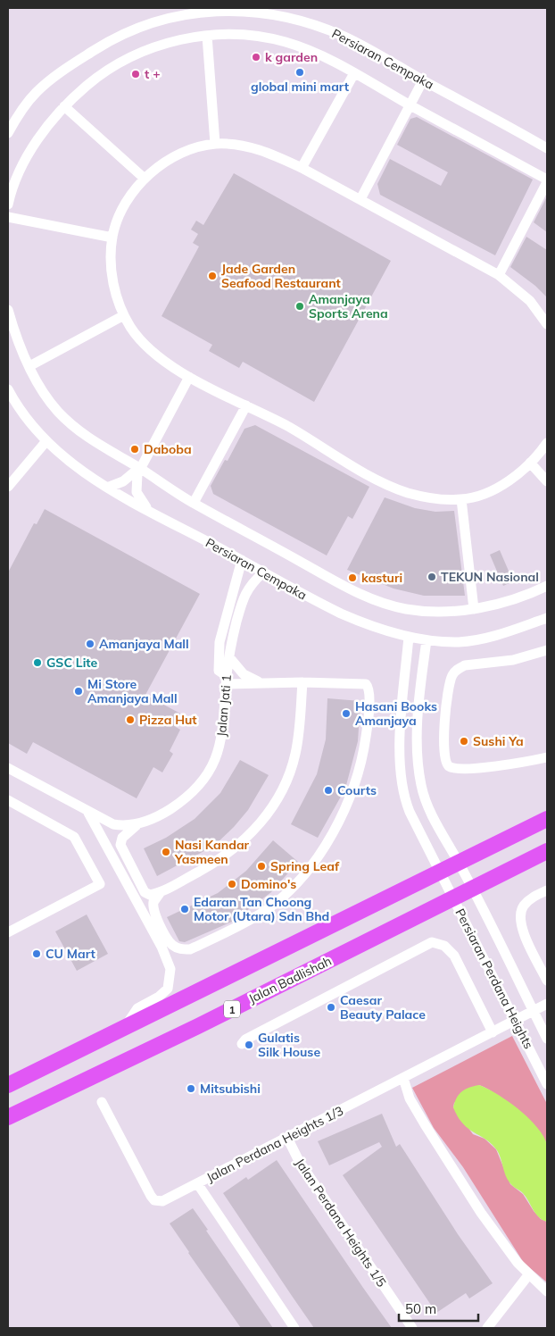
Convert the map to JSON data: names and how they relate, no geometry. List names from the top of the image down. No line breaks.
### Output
{"streets":{"main road":["Jalan Badlishah","1"],"street":["Persiaran Cempaka","Jalan Jati 1","Persiaran Perdana Heights","Jalan Perdana Heights 1/3","Jalan Perdana Heights 1/5"]},"crossings":[["Persiaran Cempaka","Jalan Jati 1"],["Persiaran Cempaka","Persiaran Perdana Heights"],["Persiaran Perdana Heights","Jalan Badlishah"],["Persiaran Perdana Heights","Jalan Perdana Heights 1/3"],["Jalan Perdana Heights 1/3","Jalan Perdana Heights 1/5"]],"places":["k garden","global mini mart","t +","Jade Garden Seafood Restaurant","Amanjaya Sports Arena","Daboba","TEKUN Nasional","kasturi","Amanjaya Mall","GSC Lite","Mi Store Amanjaya Mall","Hasani Books Amanjaya","Pizza Hut","Sushi Ya","Courts","Nasi Kandar Yasmeen","Spring Leaf","Domino's","Edaran Tan Choong Motor (Utara) Sdn Bhd","CU Mart","Caesar Beauty Palace","Gulatis Silk House","Mitsubishi"],"scale_bar":"50 m"}
